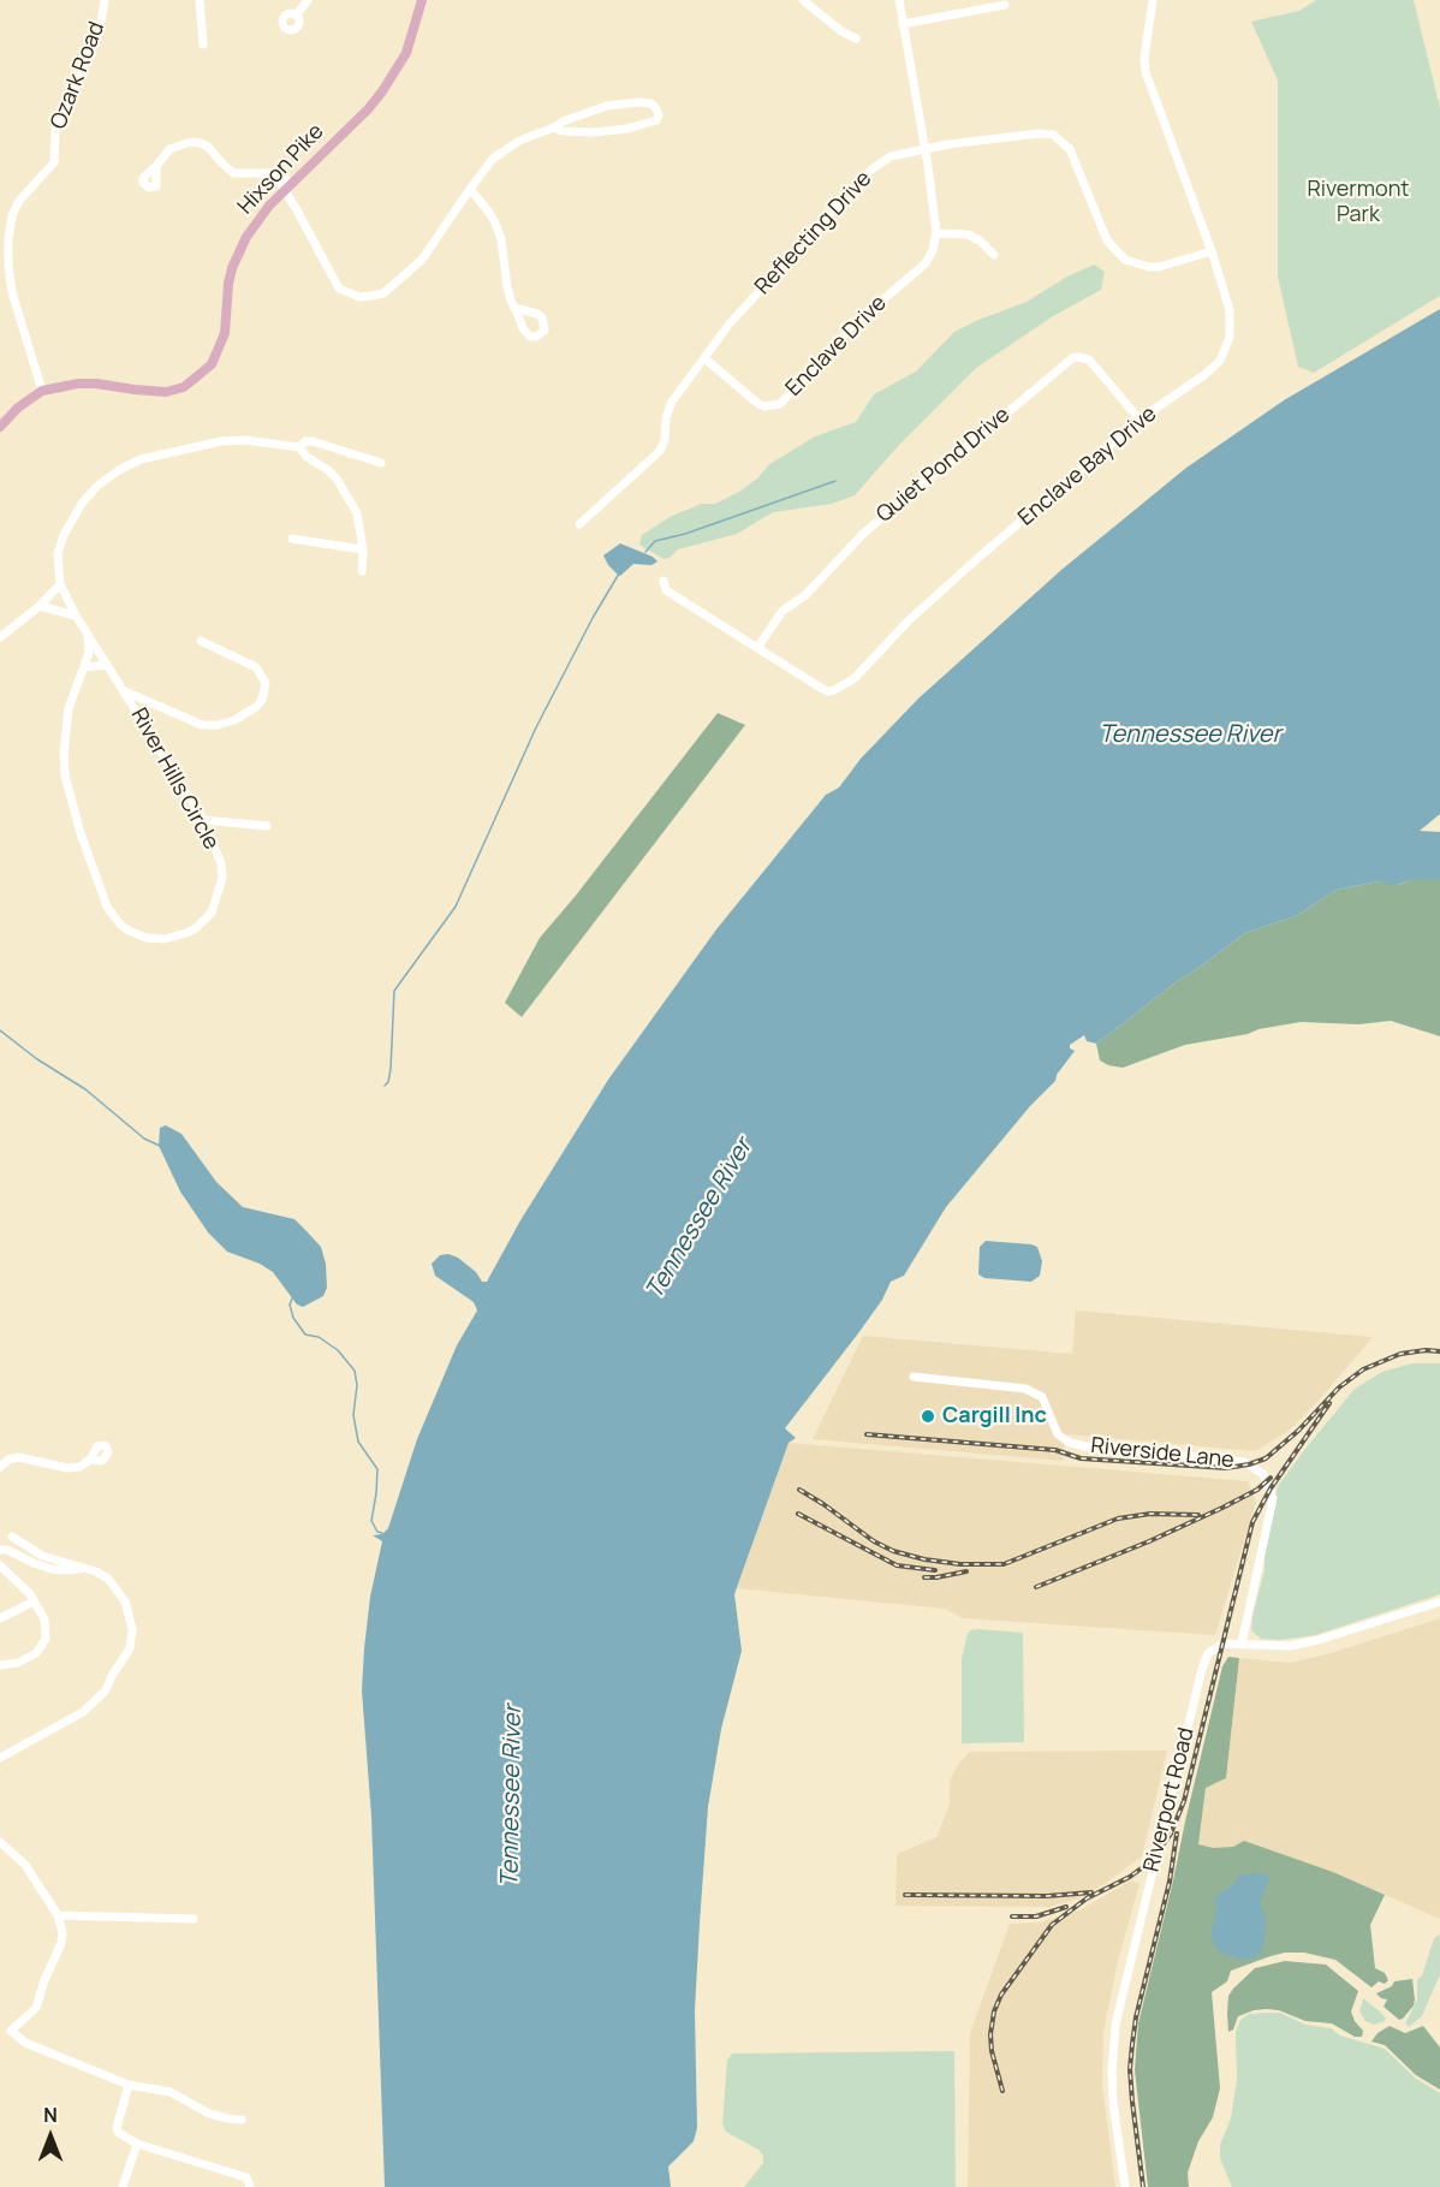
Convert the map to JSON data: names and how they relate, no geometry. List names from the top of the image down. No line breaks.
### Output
{"streets":{"main road":["Hixson Pike"],"street":["Ozark Road","Reflecting Drive","Enclave Drive","Quiet Pond Drive","Enclave Bay Drive","River Hills Circle","Riverside Lane","Riverport Road"]},"crossings":[["Ozark Road","Hixson Pike"],["Reflecting Drive","Enclave Drive"],["Reflecting Drive","Enclave Bay Drive"],["Quiet Pond Drive","Enclave Bay Drive"],["Riverside Lane","Riverport Road"]],"water":["Tennessee River"],"parks":["Rivermont Park"],"places":["Cargill Inc"],"north":"top"}
